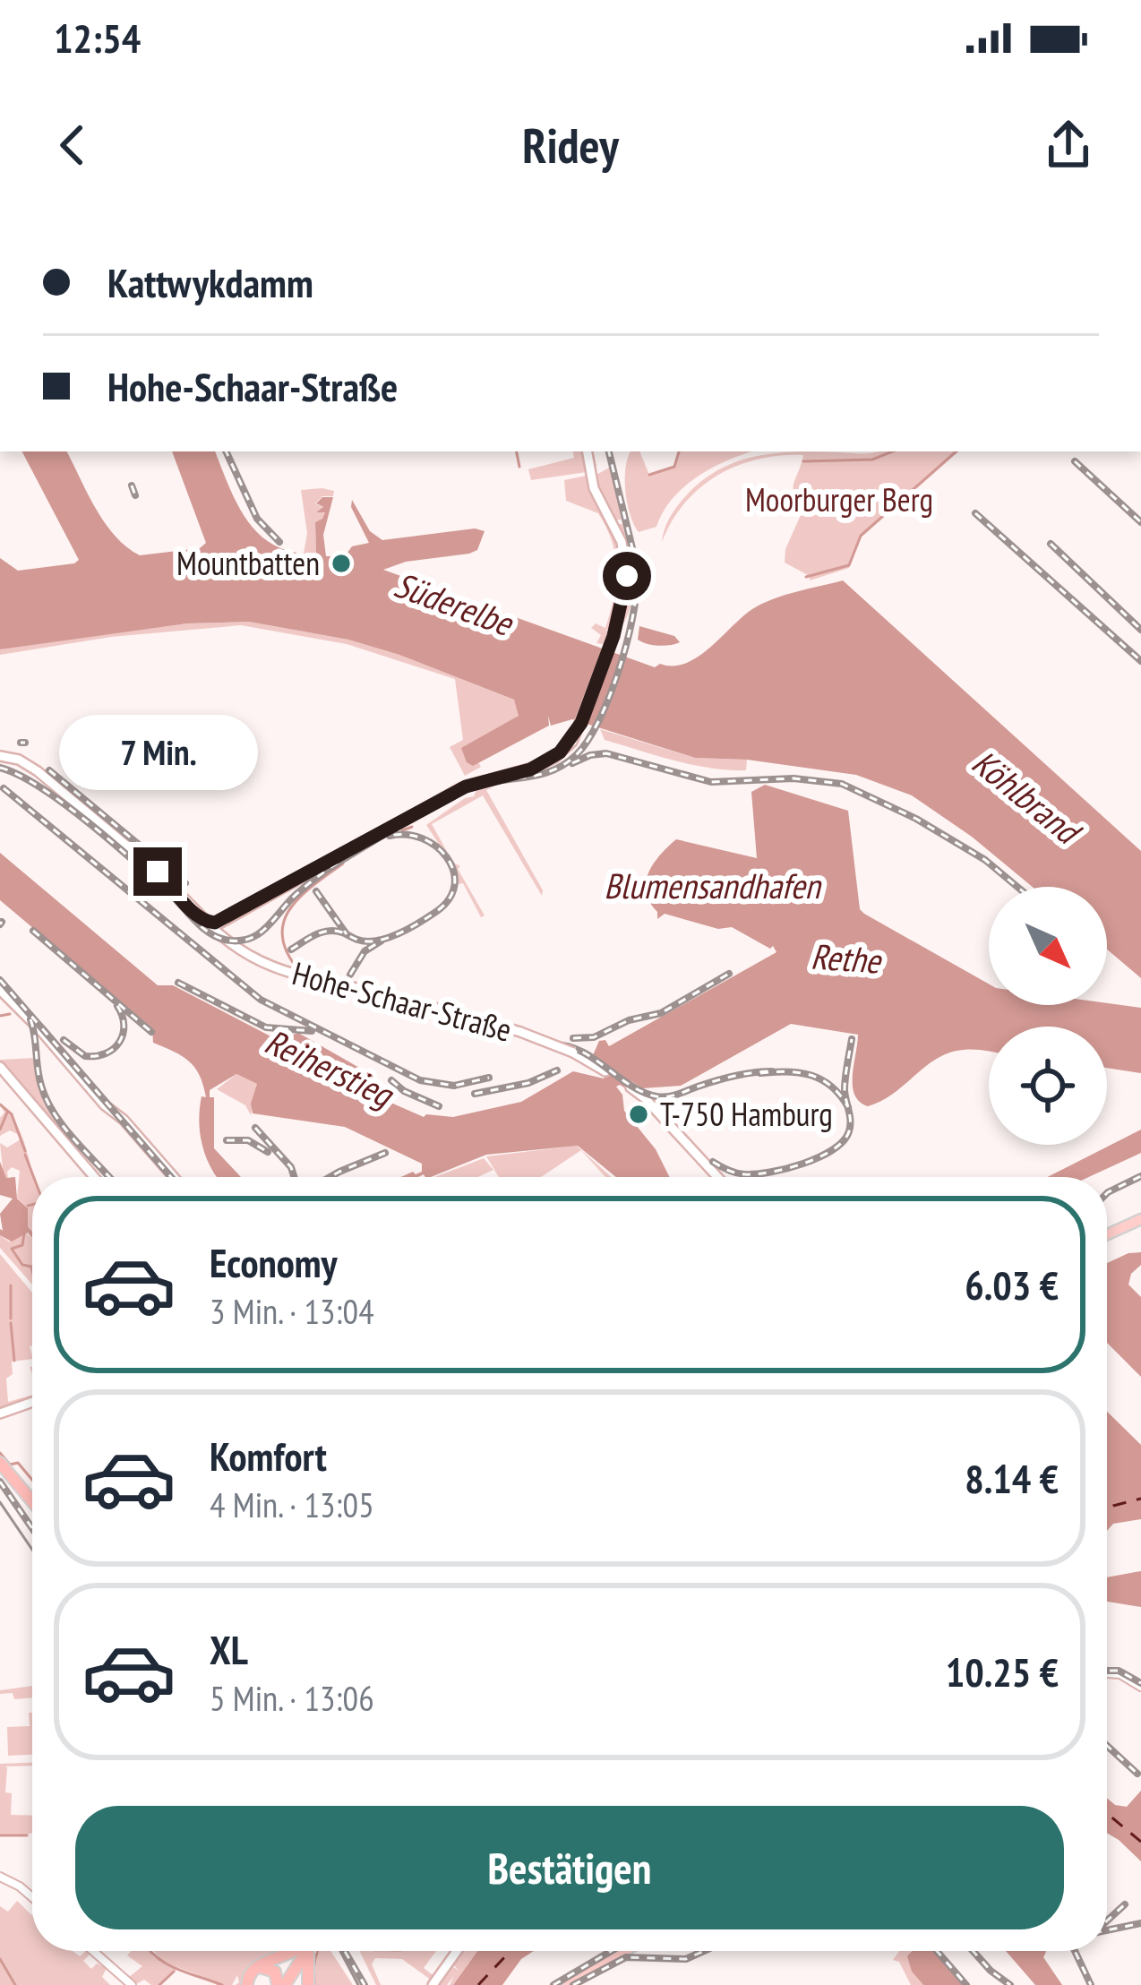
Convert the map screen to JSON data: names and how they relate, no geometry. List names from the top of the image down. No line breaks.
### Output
{"streets":{"main road":["Hohe-Schaar-Straße"]},"water":["Süderelbe","Köhlbrand","Blumensandhafen","Rethe","Reiherstieg"],"parks":["Moorburger Berg"],"places":["Mountbatten","T-750 Hamburg"],"north":"bottom right","page":{"status":"12:54","header":"Ridey","banner":["Kattwykdamm","Hohe-Schaar-Straße"],"bubble":"7 Min.","list":[{"name":"Economy","note":"3 Min. · 13:04","value":"6.03 €"},{"name":"Komfort","note":"4 Min. · 13:05","value":"8.14 €"},{"name":"XL","note":"5 Min. · 13:06","value":"10.25 €"}],"buttons":"Bestätigen"}}
